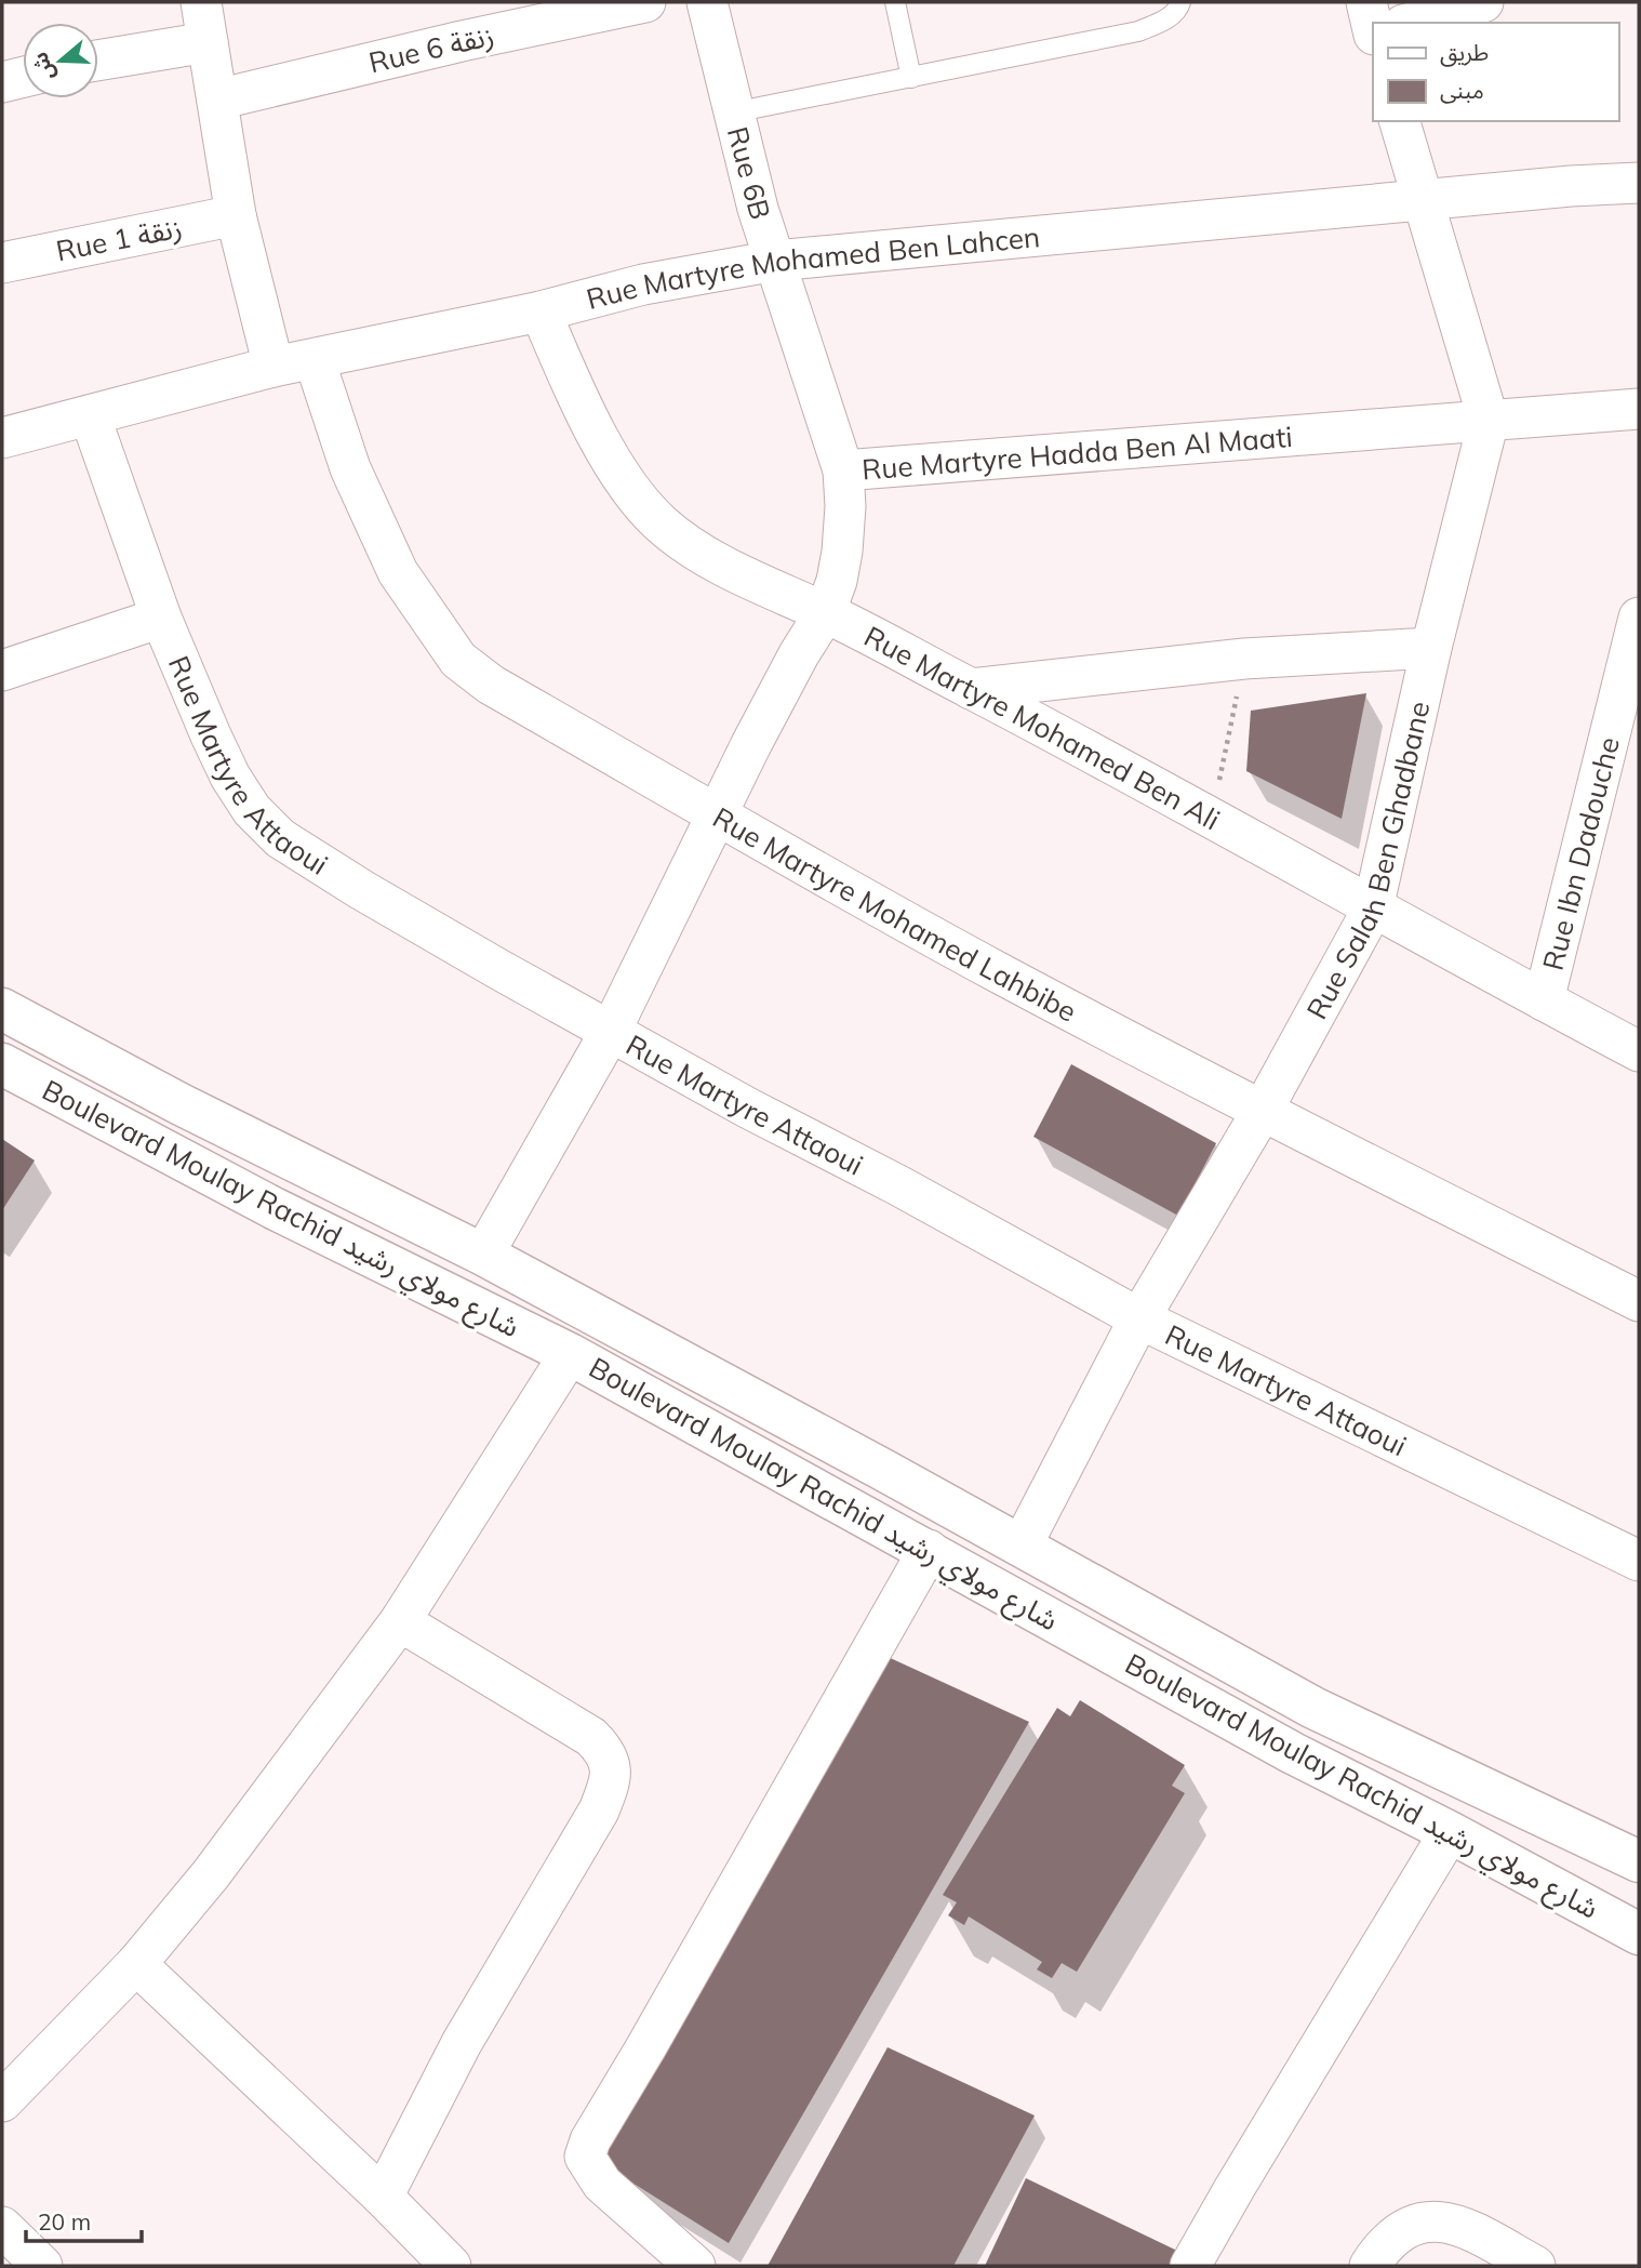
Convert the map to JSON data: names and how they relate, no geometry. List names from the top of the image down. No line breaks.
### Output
{"streets":{"main road":["Boulevard Moulay Rachid شارع مولاي رشيد"],"street":["Rue 6 زنقة","Rue 6B","Rue 1 زنقة","Rue Martyre Mohamed Ben Lahcen","Rue Martyre Hadda Ben Al Maati","Rue Martyre Mohamed Ben Ali","Rue Martyre Attaoui","Rue Ibn Dadouche","Rue Salah Ben Ghadbane","Rue Martyre Mohamed Lahbibe"]},"crossings":[["Rue 6B","Rue Martyre Mohamed Ben Lahcen"],["Rue 6B","Rue Martyre Hadda Ben Al Maati"],["Rue Martyre Mohamed Ben Lahcen","Rue Martyre Mohamed Ben Ali"],["Rue Martyre Mohamed Ben Lahcen","Rue Martyre Attaoui"],["Rue Martyre Mohamed Ben Lahcen","Rue Martyre Mohamed Lahbibe"],["Rue Martyre Hadda Ben Al Maati","Rue Martyre Mohamed Ben Ali"],["Rue Martyre Hadda Ben Al Maati","Rue Martyre Attaoui"],["Rue Martyre Hadda Ben Al Maati","Rue Salah Ben Ghadbane"],["Rue Martyre Hadda Ben Al Maati","Rue Martyre Mohamed Lahbibe"],["Rue Martyre Hadda Ben Al Maati","Boulevard Moulay Rachid شارع مولاي رشيد"],["Rue Martyre Mohamed Ben Ali","Rue Ibn Dadouche"],["Rue Martyre Mohamed Ben Ali","Rue Salah Ben Ghadbane"],["Rue Martyre Attaoui","Rue Salah Ben Ghadbane"],["Rue Salah Ben Ghadbane","Rue Martyre Mohamed Lahbibe"],["Rue Salah Ben Ghadbane","Boulevard Moulay Rachid شارع مولاي رشيد"]],"legend":["طريق","مبنى"],"scale_bar":"20 m","north":"left"}
